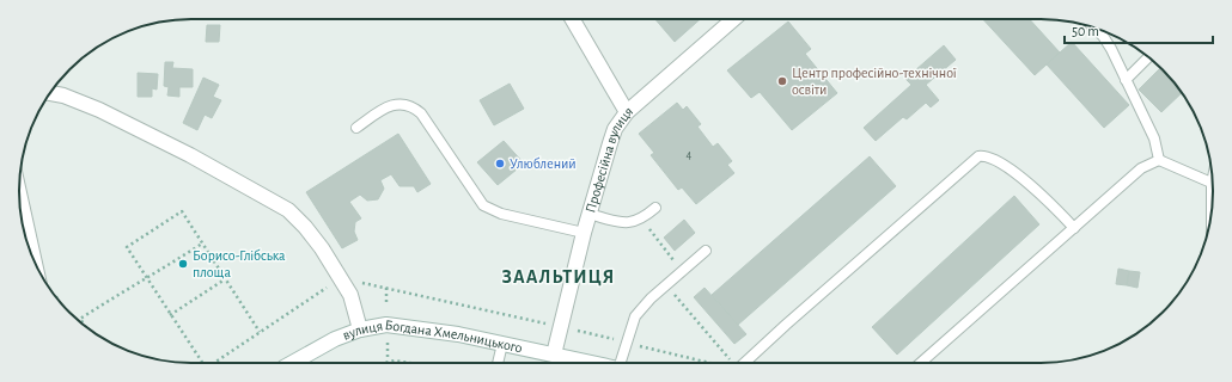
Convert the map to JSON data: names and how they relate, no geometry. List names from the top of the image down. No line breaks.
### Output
{"streets":{"street":["Професійна вулиця","вулиця Богдана Хмельницького"]},"crossings":[["Професійна вулиця","вулиця Богдана Хмельницького"]],"districts":["ЗААЛЬТИЦЯ"],"places":["Центр професійно-технічної освіти","Улюблений","Борисо-Глібська площа"],"house_numbers":["4"],"scale_bar":"50 m"}
